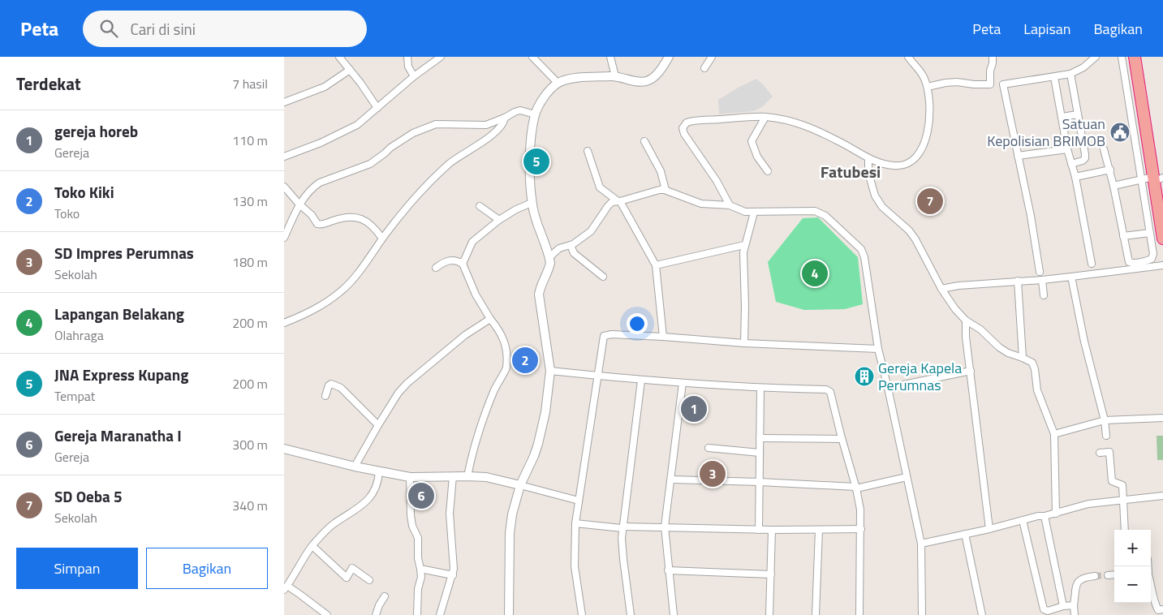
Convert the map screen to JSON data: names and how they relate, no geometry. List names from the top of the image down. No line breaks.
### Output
{"districts":["Fatubesi"],"places":{"public building":["Satuan Kepolisian BRIMOB"],"building":["Gereja Kapela Perumnas"]},"page":{"header":"Peta","search":"Cari di sini","nav":["Peta","Lapisan","Bagikan"],"heading":["Terdekat","7 hasil"],"list":[{"mark":"1","name":"gereja horeb","note":"Gereja","value":"110 m"},{"mark":"2","name":"Toko Kiki","note":"Toko","value":"130 m"},{"mark":"3","name":"SD Impres Perumnas","note":"Sekolah","value":"180 m"},{"mark":"4","name":"Lapangan Belakang","note":"Olahraga","value":"200 m"},{"mark":"5","name":"JNA Express Kupang","note":"Tempat","value":"200 m"},{"mark":"6","name":"Gereja Maranatha I","note":"Gereja","value":"300 m"},{"mark":"7","name":"SD Oeba 5","note":"Sekolah","value":"340 m"}],"pins":["5","7","4","2","1","3","6"],"map_buttons":["+","−"],"buttons":["Simpan","Bagikan"]}}
